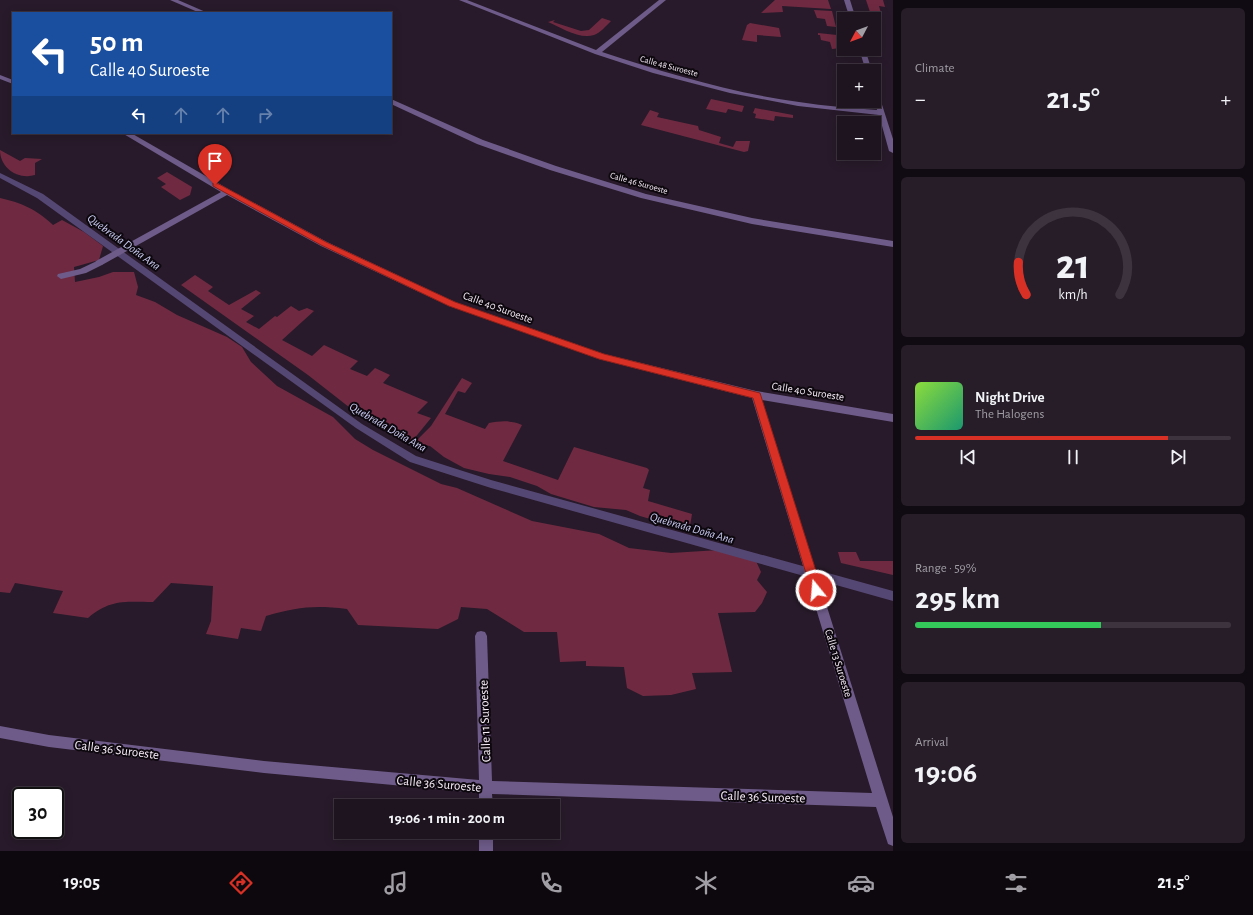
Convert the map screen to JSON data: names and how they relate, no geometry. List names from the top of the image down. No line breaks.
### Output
{"streets":{"street":["Calle 48 Suroeste","Calle 46 Suroeste","Calle 40 Suroeste","Calle 13 Suroeste","Calle 11 Suroeste","Calle 36 Suroeste"]},"crossings":[["Calle 40 Suroeste","Calle 13 Suroeste"],["Calle 13 Suroeste","Calle 36 Suroeste"],["Calle 11 Suroeste","Calle 36 Suroeste"]],"water":["Quebrada Doña Ana"],"north":"bottom left","page":{"tile":["Climate",["Range · 59%","295 km"],["Arrival","19:06"]],"map_buttons":["+","−"],"turn":["50 m","Calle 40 Suroeste"],"heat":["−","21.5°","+"],"song":["Night Drive","The Halogens"],"limit":"30","trip":"19:06 · 1 min · 200 m","tabs":["19:05","21.5°"],"gauge":["21","km/h"]}}
